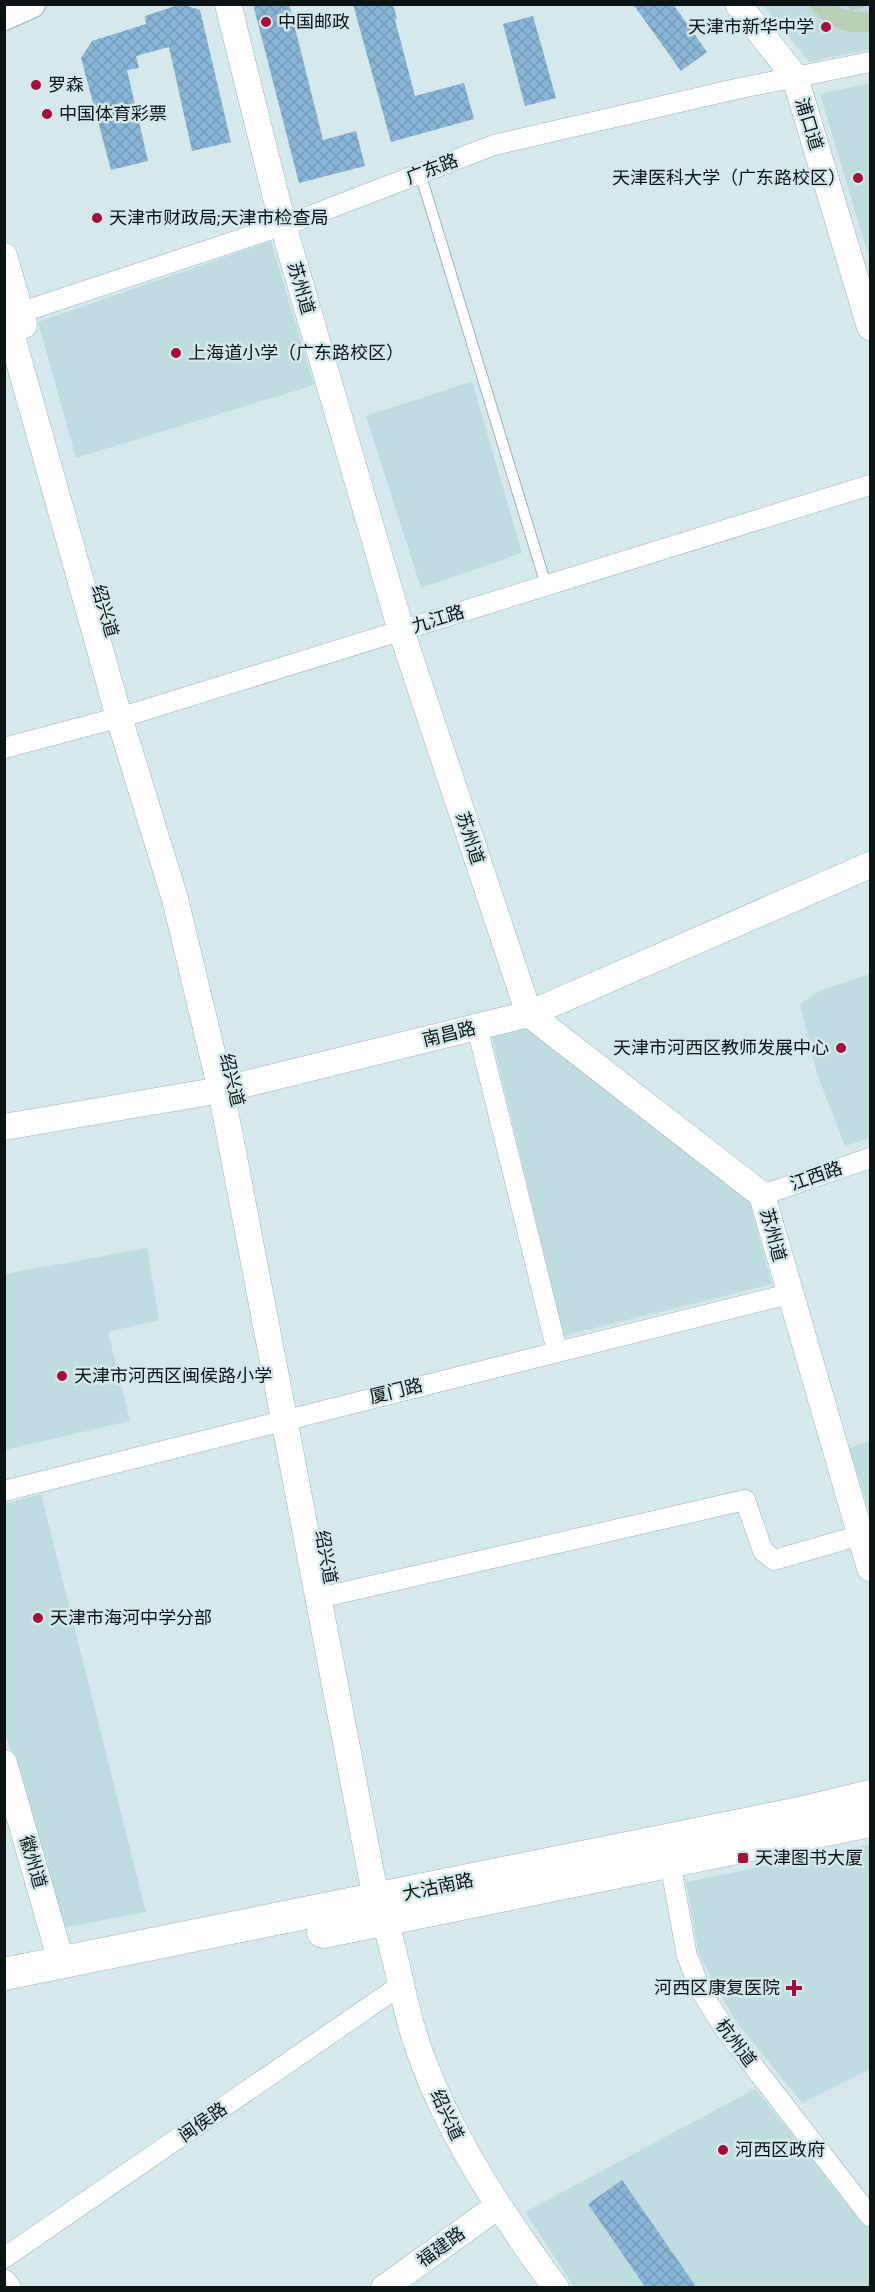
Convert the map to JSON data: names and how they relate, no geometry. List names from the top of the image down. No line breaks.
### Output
{"streets":{"main road":["大沽南路"],"street":["浦口道","广东路","苏州道","绍兴道","九江路","南昌路","江西路","厦门路","徽州道","杭州道","闽侯路","福建路"]},"crossings":[["浦口道","广东路"],["广东路","苏州道"],["广东路","绍兴道"],["苏州道","九江路"],["苏州道","南昌路"],["苏州道","江西路"],["苏州道","厦门路"],["绍兴道","九江路"],["绍兴道","南昌路"],["绍兴道","厦门路"],["绍兴道","大沽南路"],["绍兴道","闽侯路"],["绍兴道","福建路"],["徽州道","大沽南路"],["大沽南路","杭州道"]],"places":{"other":["中国邮政","天津市新华中学","罗森","中国体育彩票","天津医科大学（广东路校区）","天津市财政局;天津市检查局","上海道小学（广东路校区）","天津市河西区教师发展中心","天津市河西区闽侯路小学","天津市海河中学分部","河西区政府"],"transit":["天津图书大厦"],"health":["河西区康复医院"]}}
